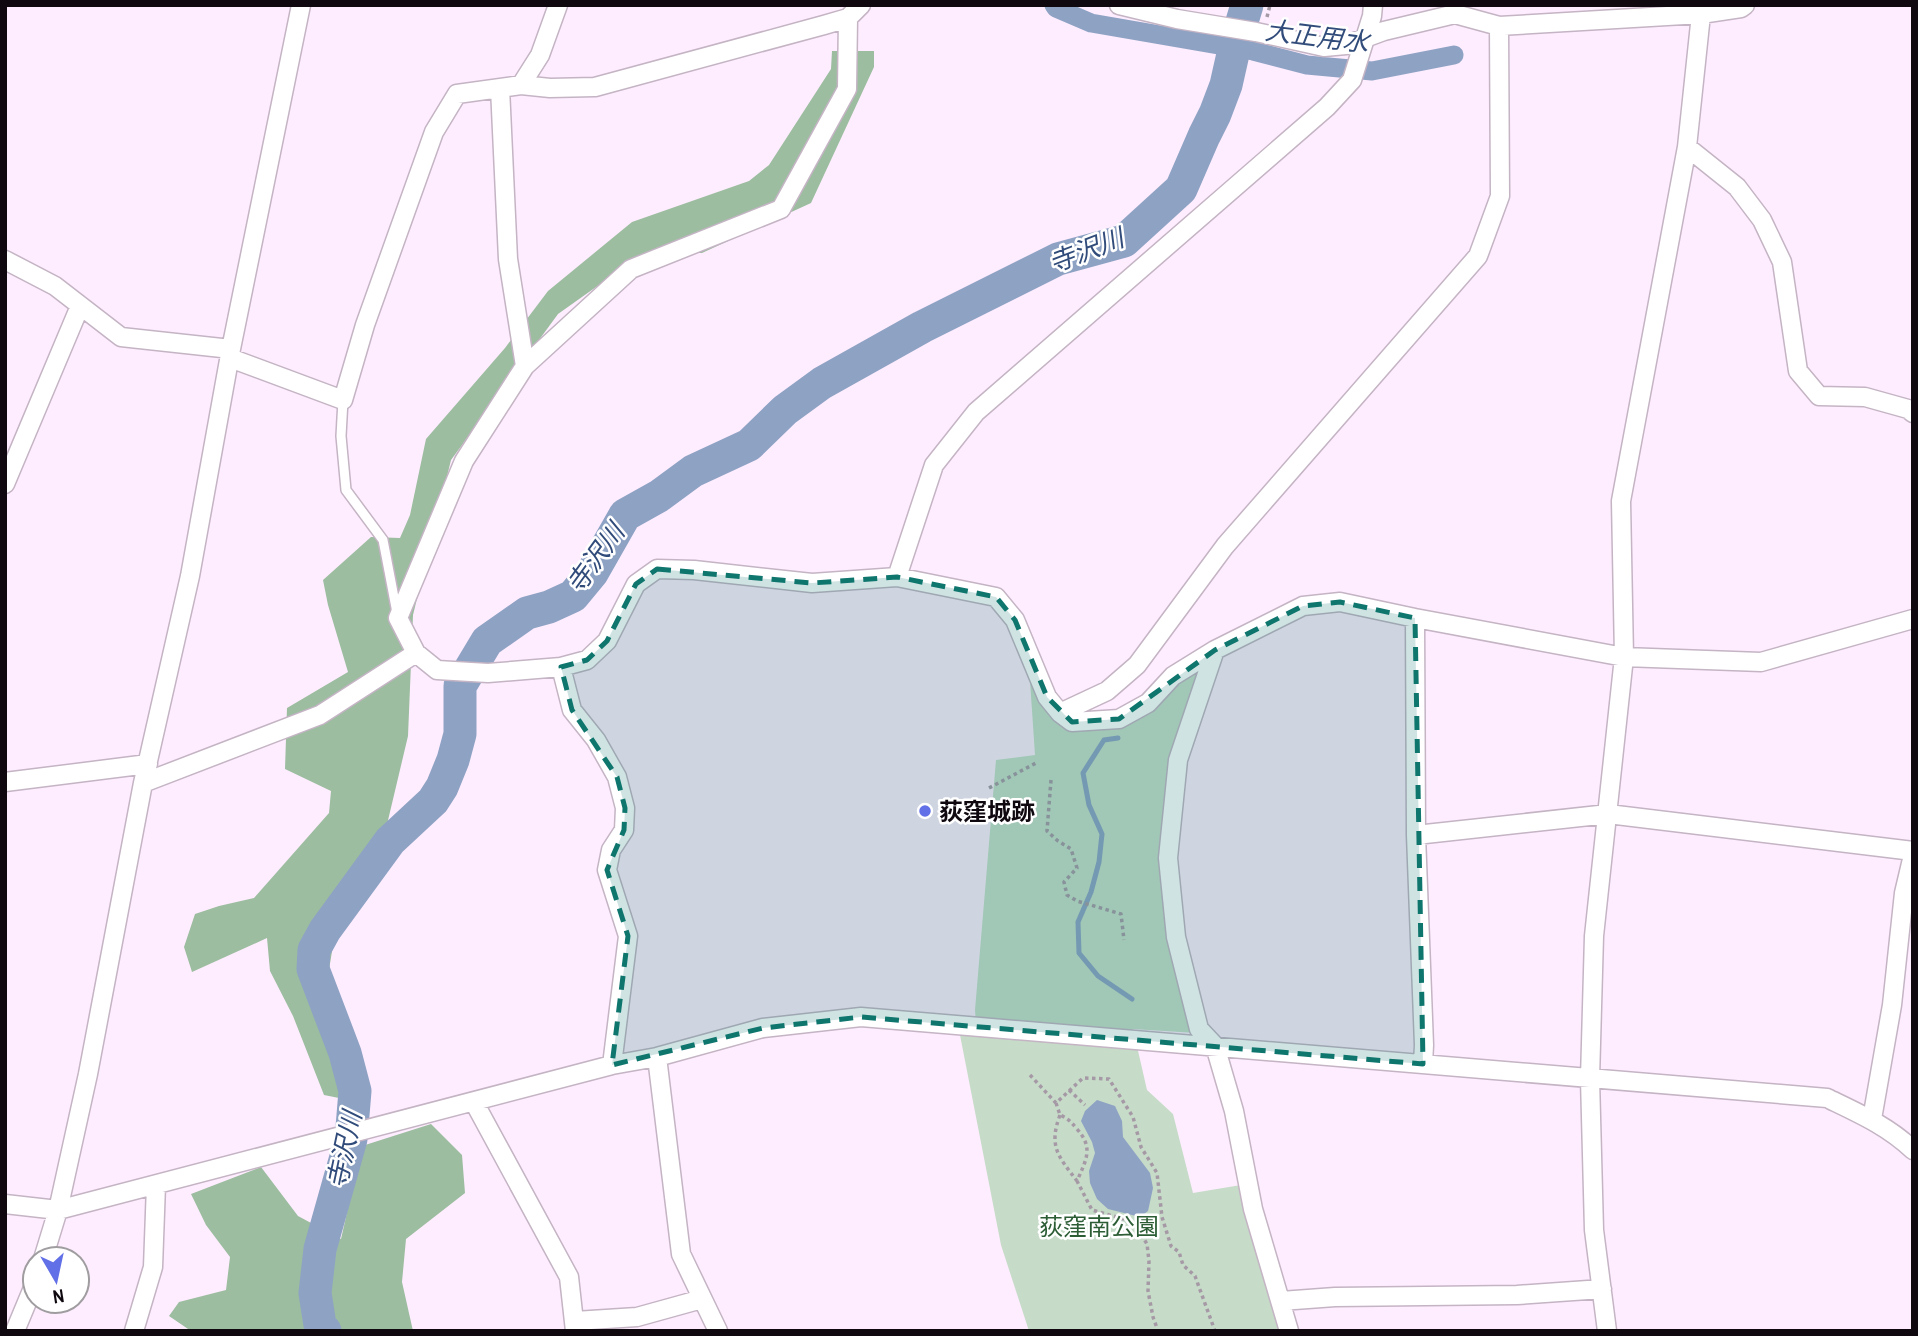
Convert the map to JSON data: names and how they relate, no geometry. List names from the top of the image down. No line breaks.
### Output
{"water":["大正用水","寺沢川"],"parks":["荻窪南公園"],"places":["荻窪城跡"],"north":"bottom"}
